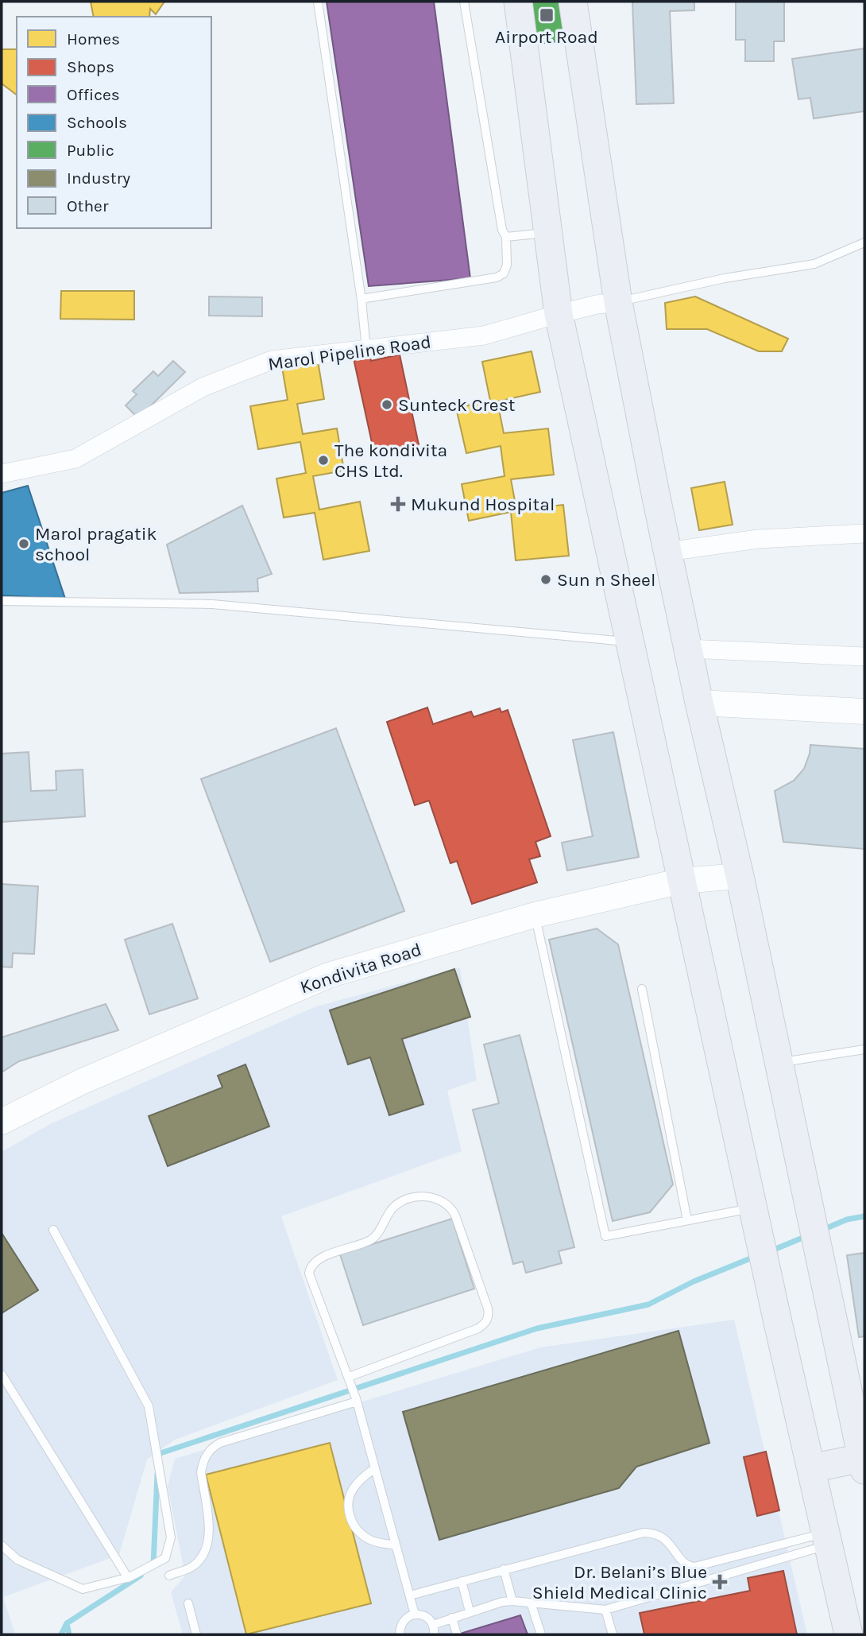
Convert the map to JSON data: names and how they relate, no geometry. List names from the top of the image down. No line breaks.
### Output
{"streets":{"street":["Marol Pipeline Road","Kondivita Road"]},"places":{"transit":["Airport Road"],"other":["Sunteck Crest","The kondivita CHS Ltd.","Marol pragatik school","Sun n Sheel"],"health":["Mukund Hospital","Dr. Belani’s Blue Shield Medical Clinic"]},"legend":["Homes","Shops","Offices","Schools","Public","Industry","Other"]}
